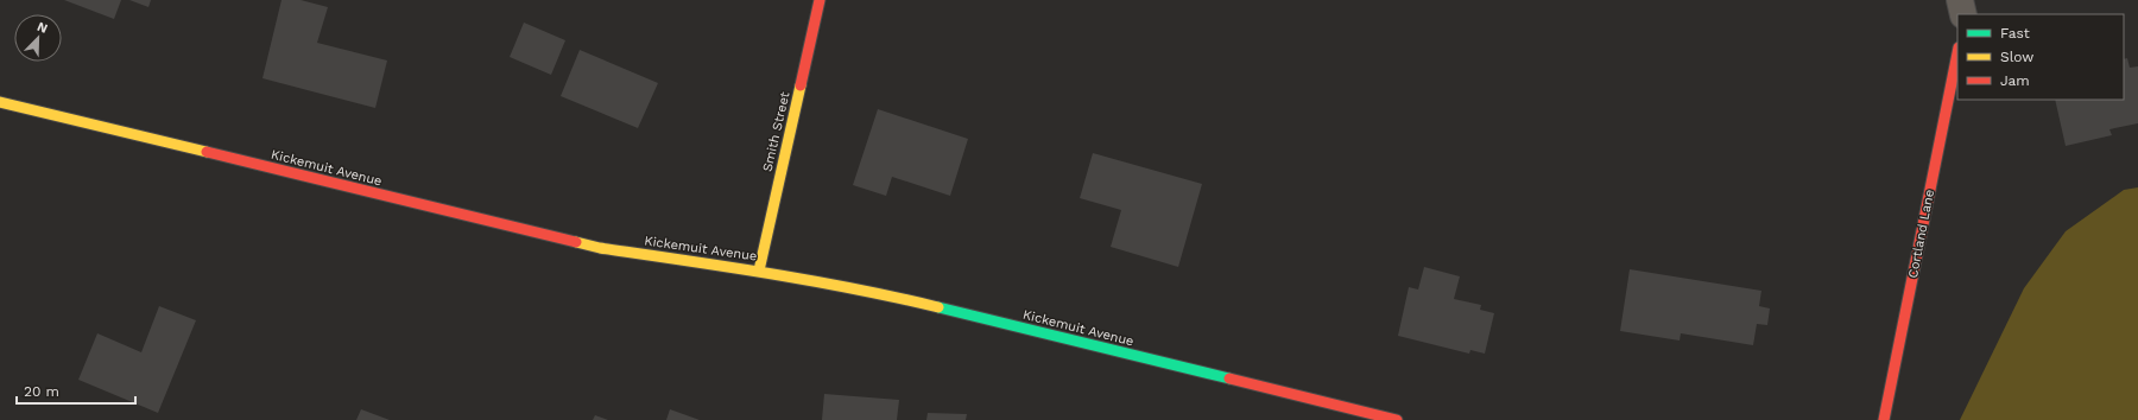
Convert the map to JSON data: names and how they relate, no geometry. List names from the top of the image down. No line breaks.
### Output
{"streets":{"street":["Smith Street","Kickemuit Avenue","Cortland Lane"]},"crossings":[["Smith Street","Kickemuit Avenue"]],"legend":["Fast","Slow","Jam"],"scale_bar":"20 m","north":"top right"}
